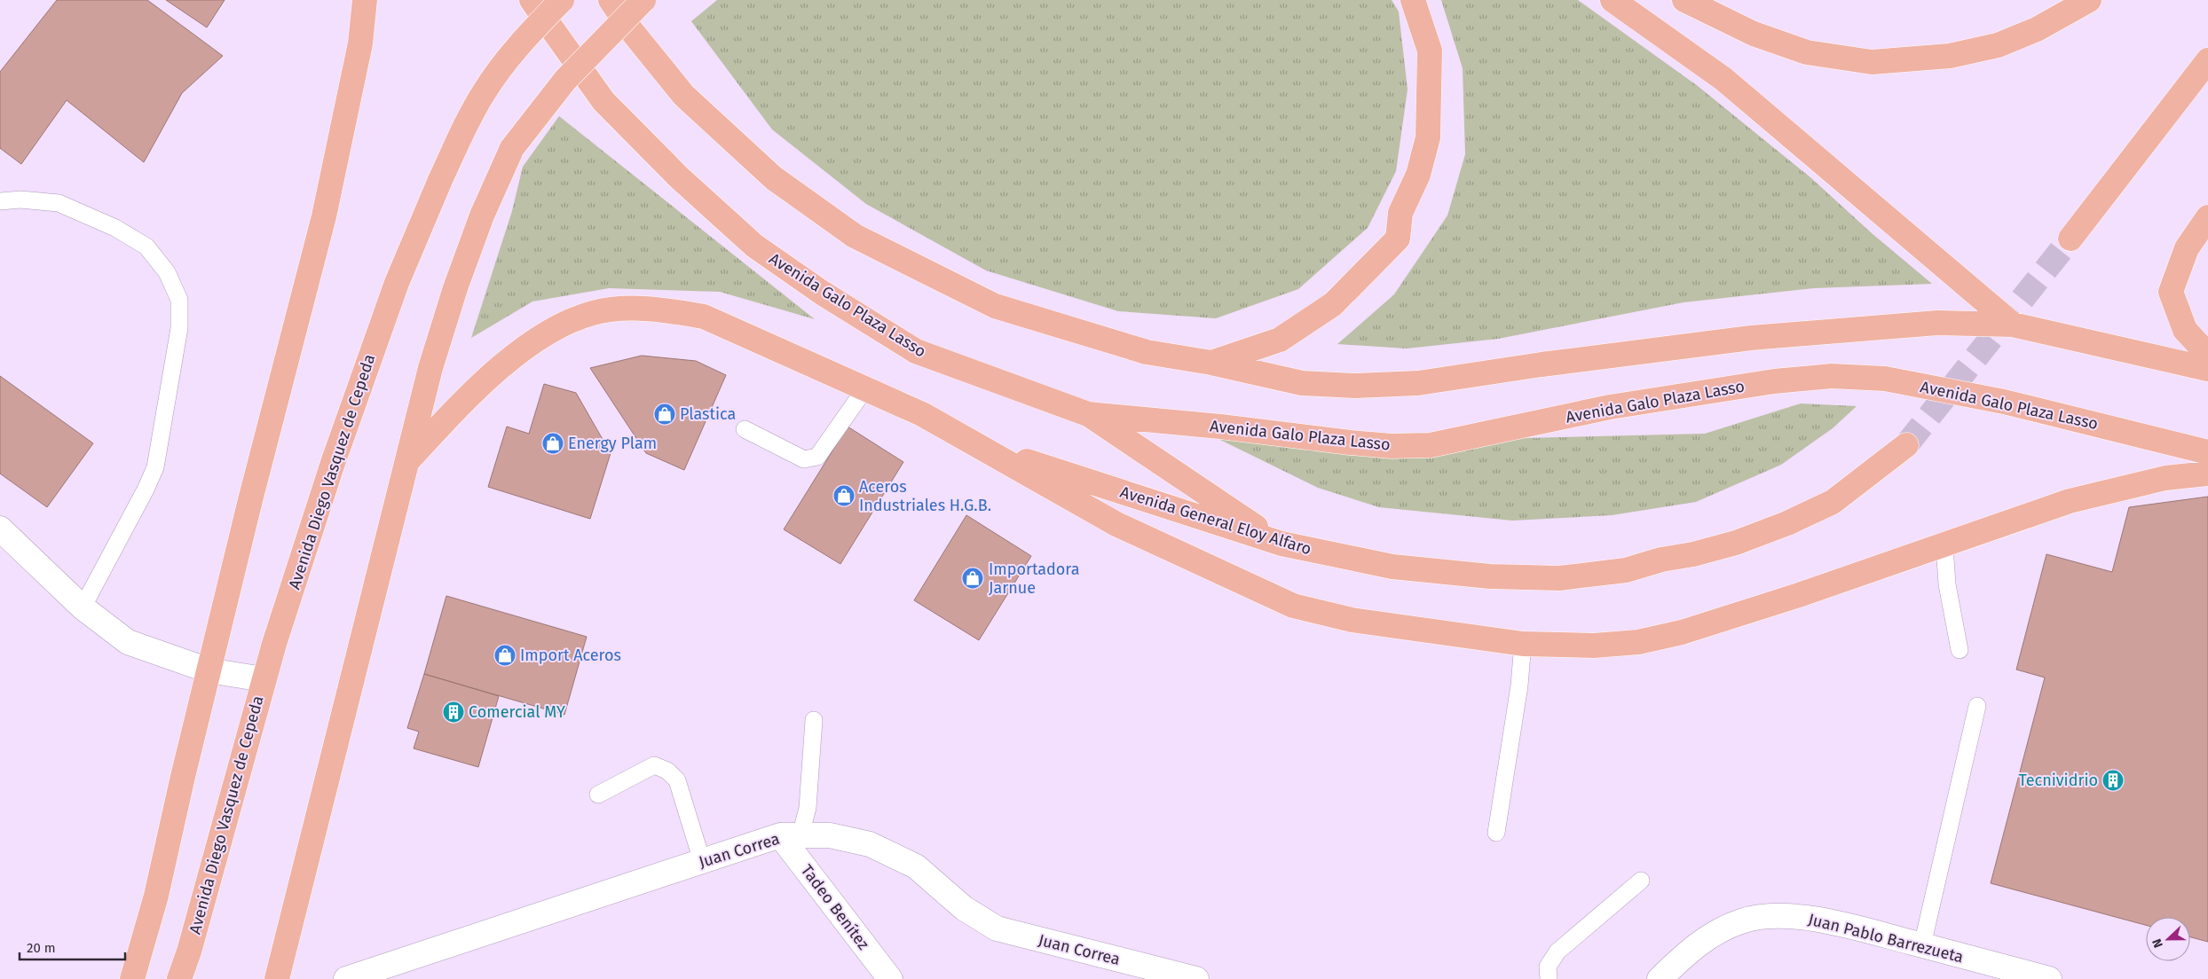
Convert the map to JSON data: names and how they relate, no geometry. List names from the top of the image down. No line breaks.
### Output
{"streets":{"main road":["Avenida Galo Plaza Lasso","Avenida Diego Vasquez de Cepeda","Avenida General Eloy Alfaro"],"street":["Juan Correa","Tadeo Benítez","Juan Pablo Barrezueta"]},"crossings":[["Juan Correa","Tadeo Benítez"]],"places":{"shop":["Plastica","Energy Plam","Aceros Industriales H.G.B.","Importadora Jarnue","Import Aceros"],"building":["Comercial MY","Tecnividrio"]},"scale_bar":"20 m","north":"left"}
